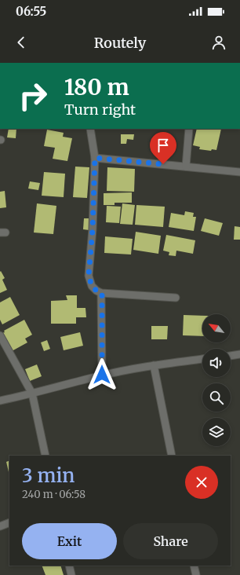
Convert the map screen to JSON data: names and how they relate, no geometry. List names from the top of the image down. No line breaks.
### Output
{"north":"top left","page":{"status":"06:55","header":"Routely","turn":["180 m","Turn right"],"heading":["3 min","240 m · 06:58"],"buttons":["Exit","Share"]}}
